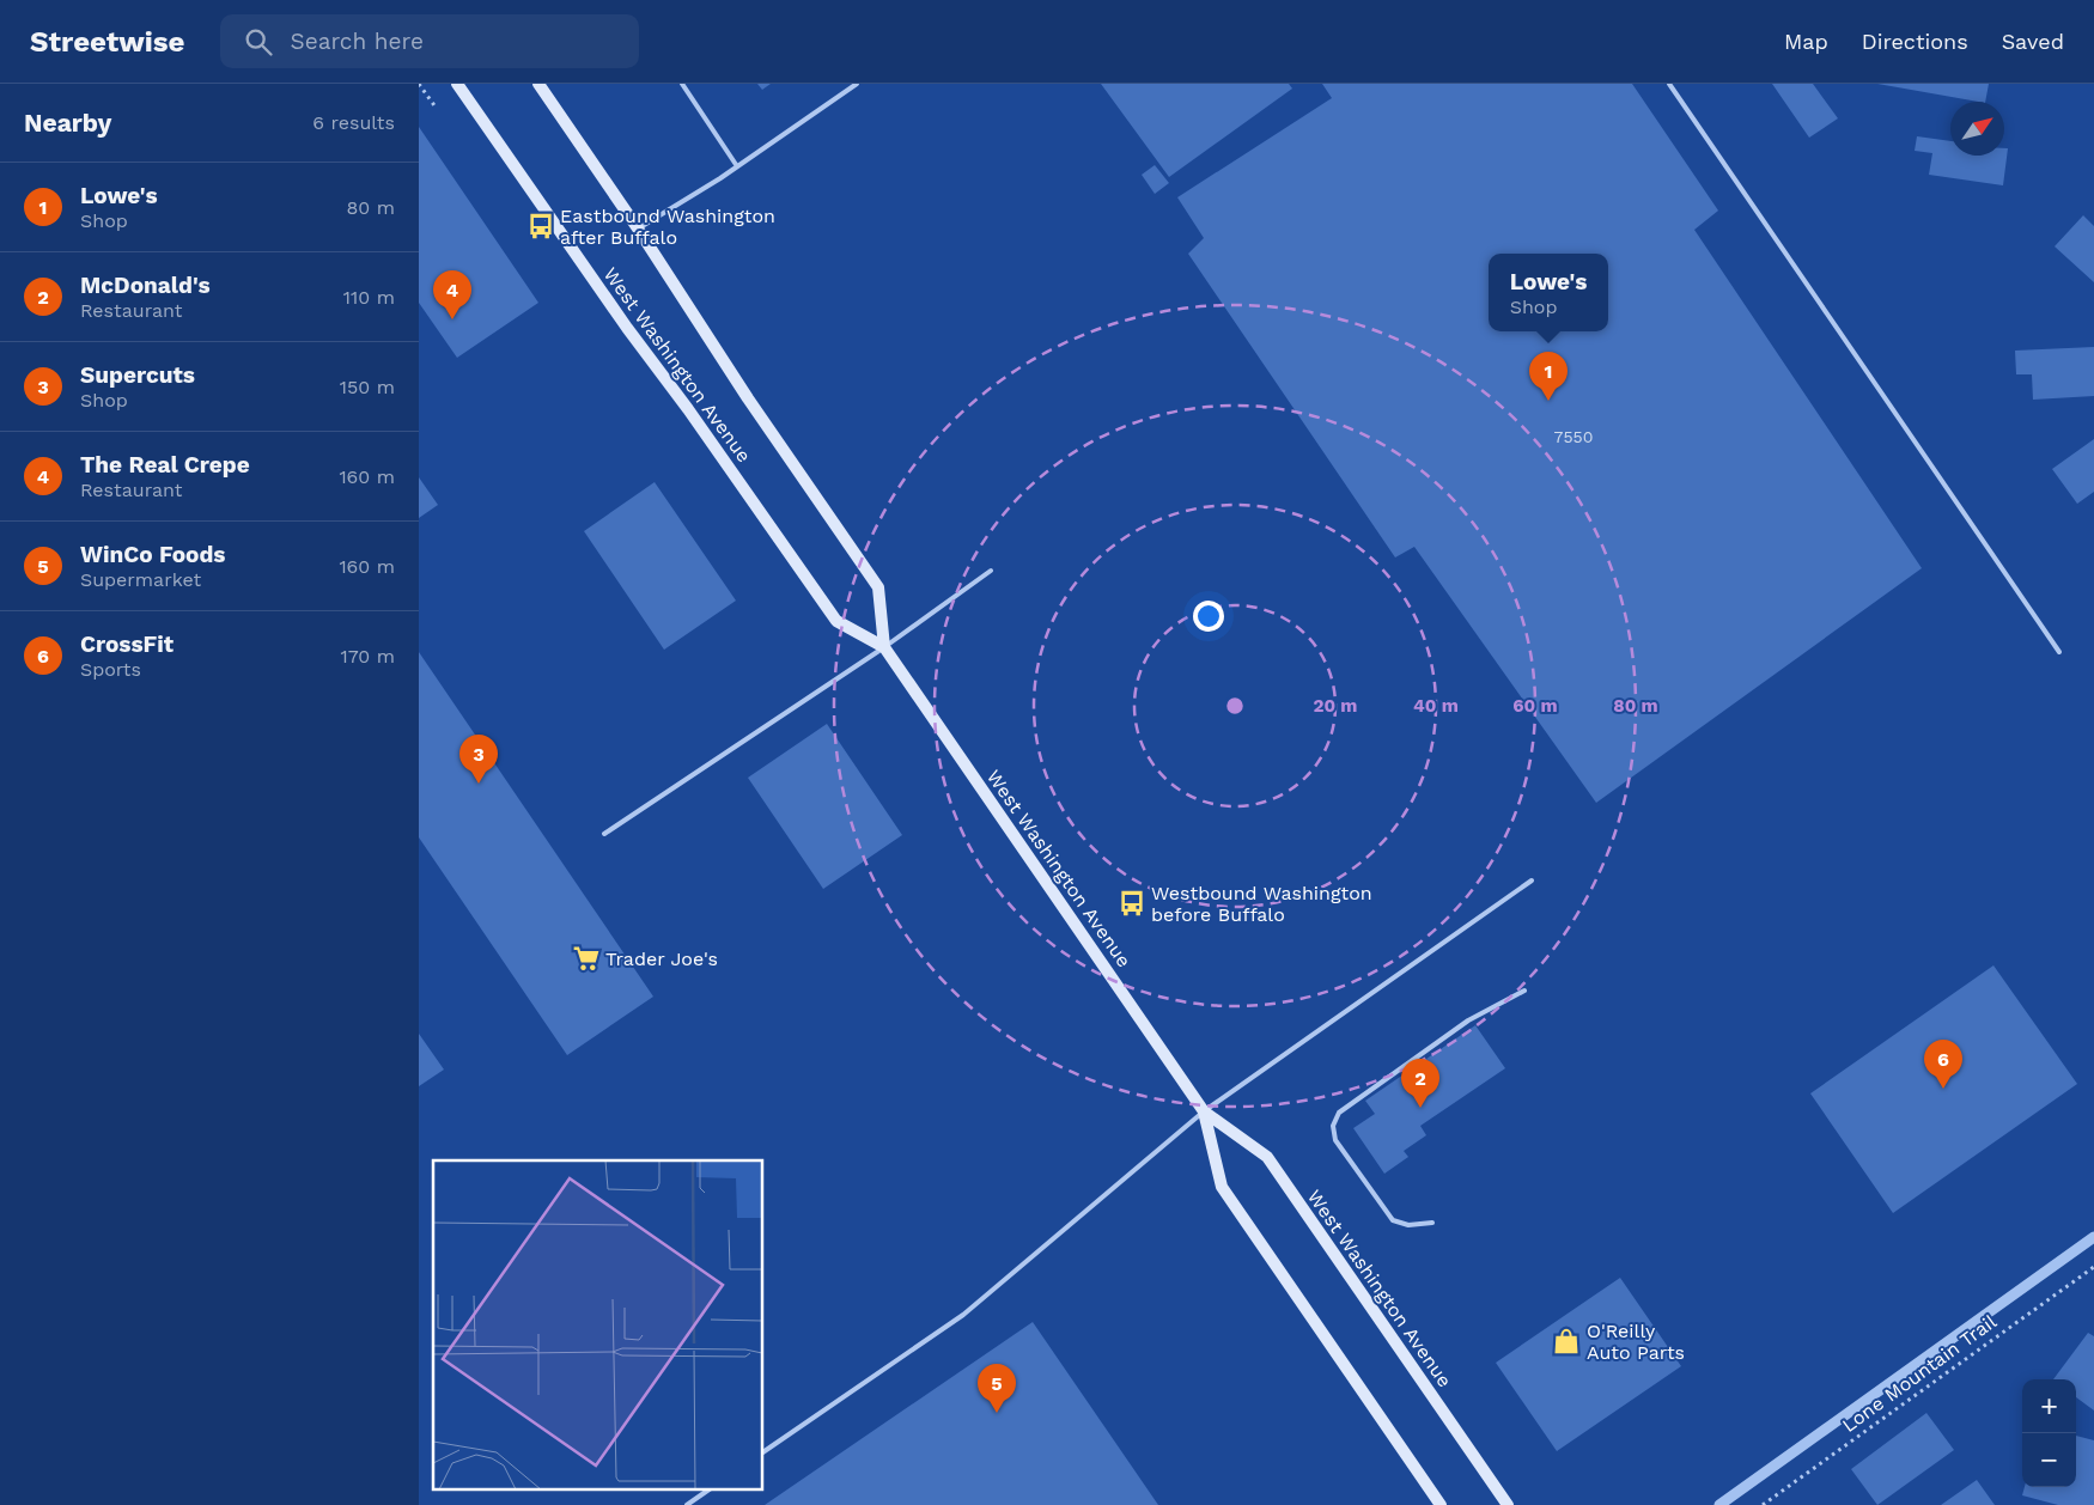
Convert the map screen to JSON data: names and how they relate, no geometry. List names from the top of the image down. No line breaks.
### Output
{"streets":{"main road":["West Washington Avenue"],"path":["Lone Mountain Trail"]},"places":{"bus stop":["Eastbound Washington after Buffalo","Westbound Washington before Buffalo"],"supermarket":["Trader Joe's"],"shop":["O'Reilly Auto Parts"]},"house_numbers":["7550"],"north":"top right","page":{"header":"Streetwise","search":"Search here","nav":["Map","Directions","Saved"],"heading":["Nearby","6 results"],"list":[{"mark":"1","name":"Lowe's","note":"Shop","value":"80 m"},{"mark":"2","name":"McDonald's","note":"Restaurant","value":"110 m"},{"mark":"3","name":"Supercuts","note":"Shop","value":"150 m"},{"mark":"4","name":"The Real Crepe","note":"Restaurant","value":"160 m"},{"mark":"5","name":"WinCo Foods","note":"Supermarket","value":"160 m"},{"mark":"6","name":"CrossFit","note":"Sports","value":"170 m"}],"popup":["Lowe's","Shop"],"pins":["4","1","3","6","2","5"],"map_buttons":["+","−"]},"rings":["20 m","40 m","60 m","80 m"]}
